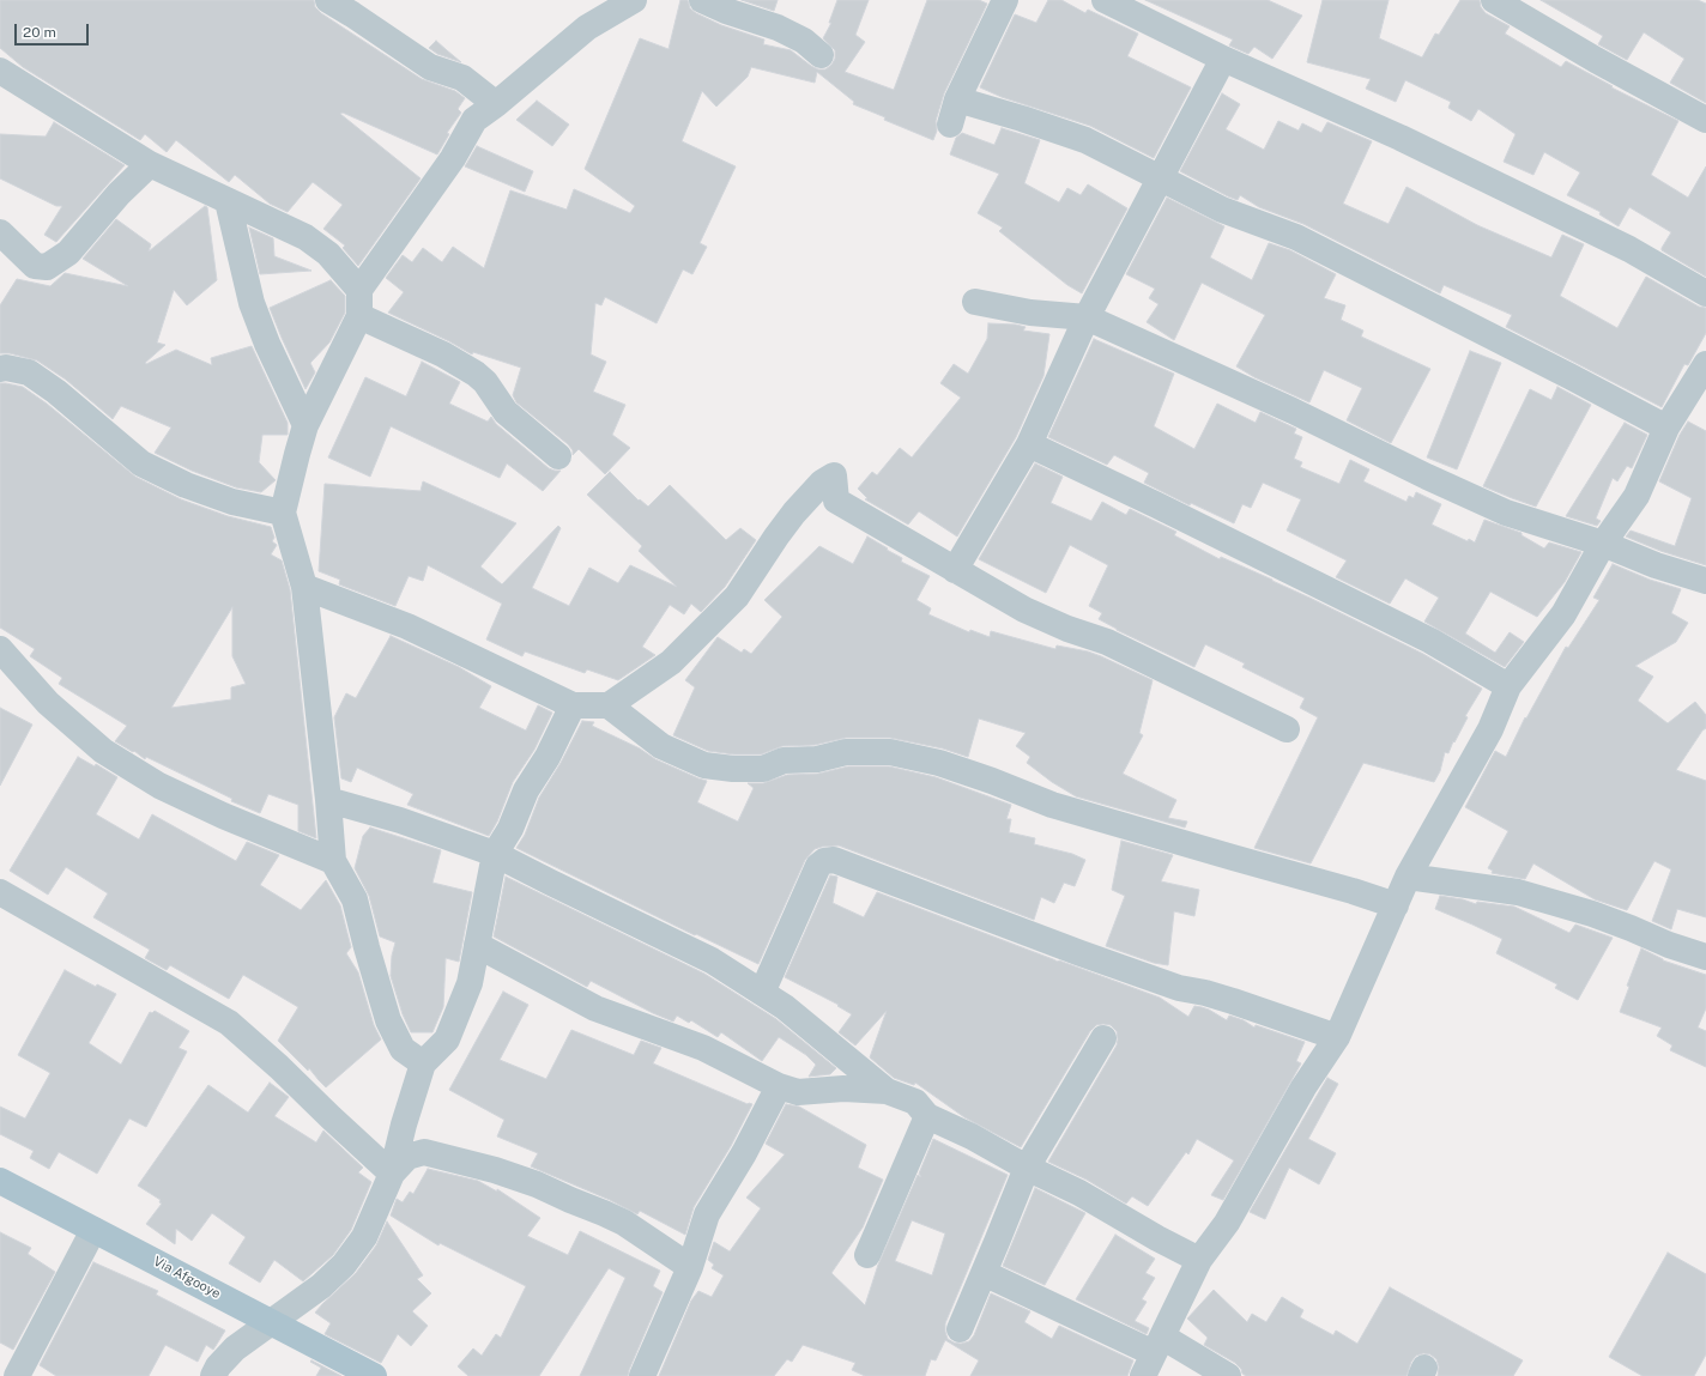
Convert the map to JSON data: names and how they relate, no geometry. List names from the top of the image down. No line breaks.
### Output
{"streets":{"main road":["Via Afgooye"]},"scale_bar":"20 m"}
